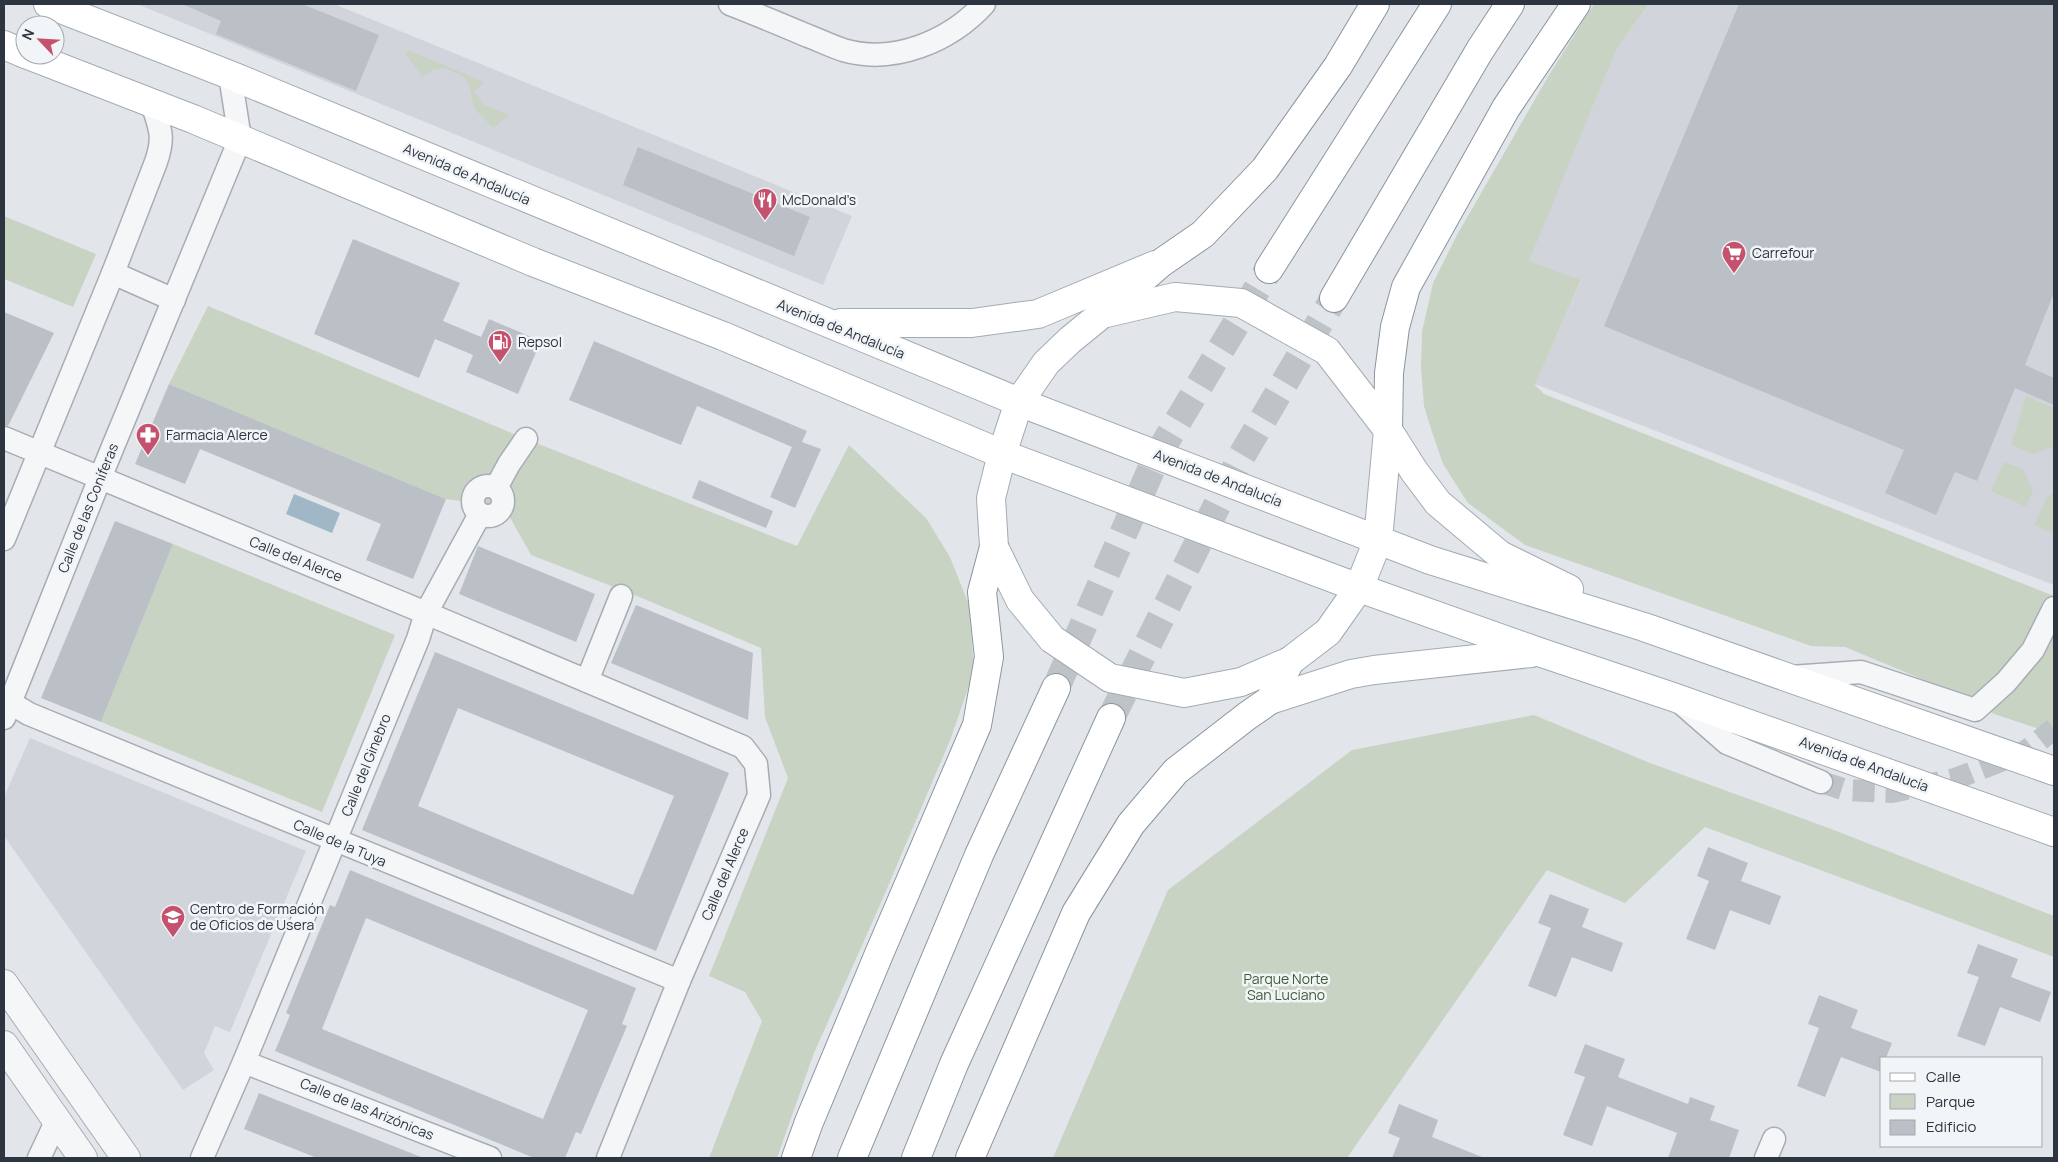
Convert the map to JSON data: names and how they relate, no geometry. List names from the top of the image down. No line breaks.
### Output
{"streets":{"main road":["Avenida de Andalucía"],"street":["Calle de las Coníferas","Calle del Alerce","Calle del Ginebro","Calle de la Tuya","Calle de las Arizónicas"]},"crossings":[["Avenida de Andalucía","Calle de las Coníferas"],["Calle de las Coníferas","Calle del Alerce"],["Calle de las Coníferas","Calle de la Tuya"],["Calle del Alerce","Calle del Ginebro"],["Calle del Alerce","Calle de la Tuya"],["Calle del Ginebro","Calle de la Tuya"],["Calle del Ginebro","Calle de las Arizónicas"]],"parks":["Parque Norte San Luciano"],"places":{"restaurant":["McDonald's"],"supermarket":["Carrefour"],"fuel station":["Repsol"],"pharmacy":["Farmacia Alerce"],"school or university":["Centro de Formación de Oficios de Usera"]},"legend":["Calle","Parque","Edificio"],"north":"top left"}
